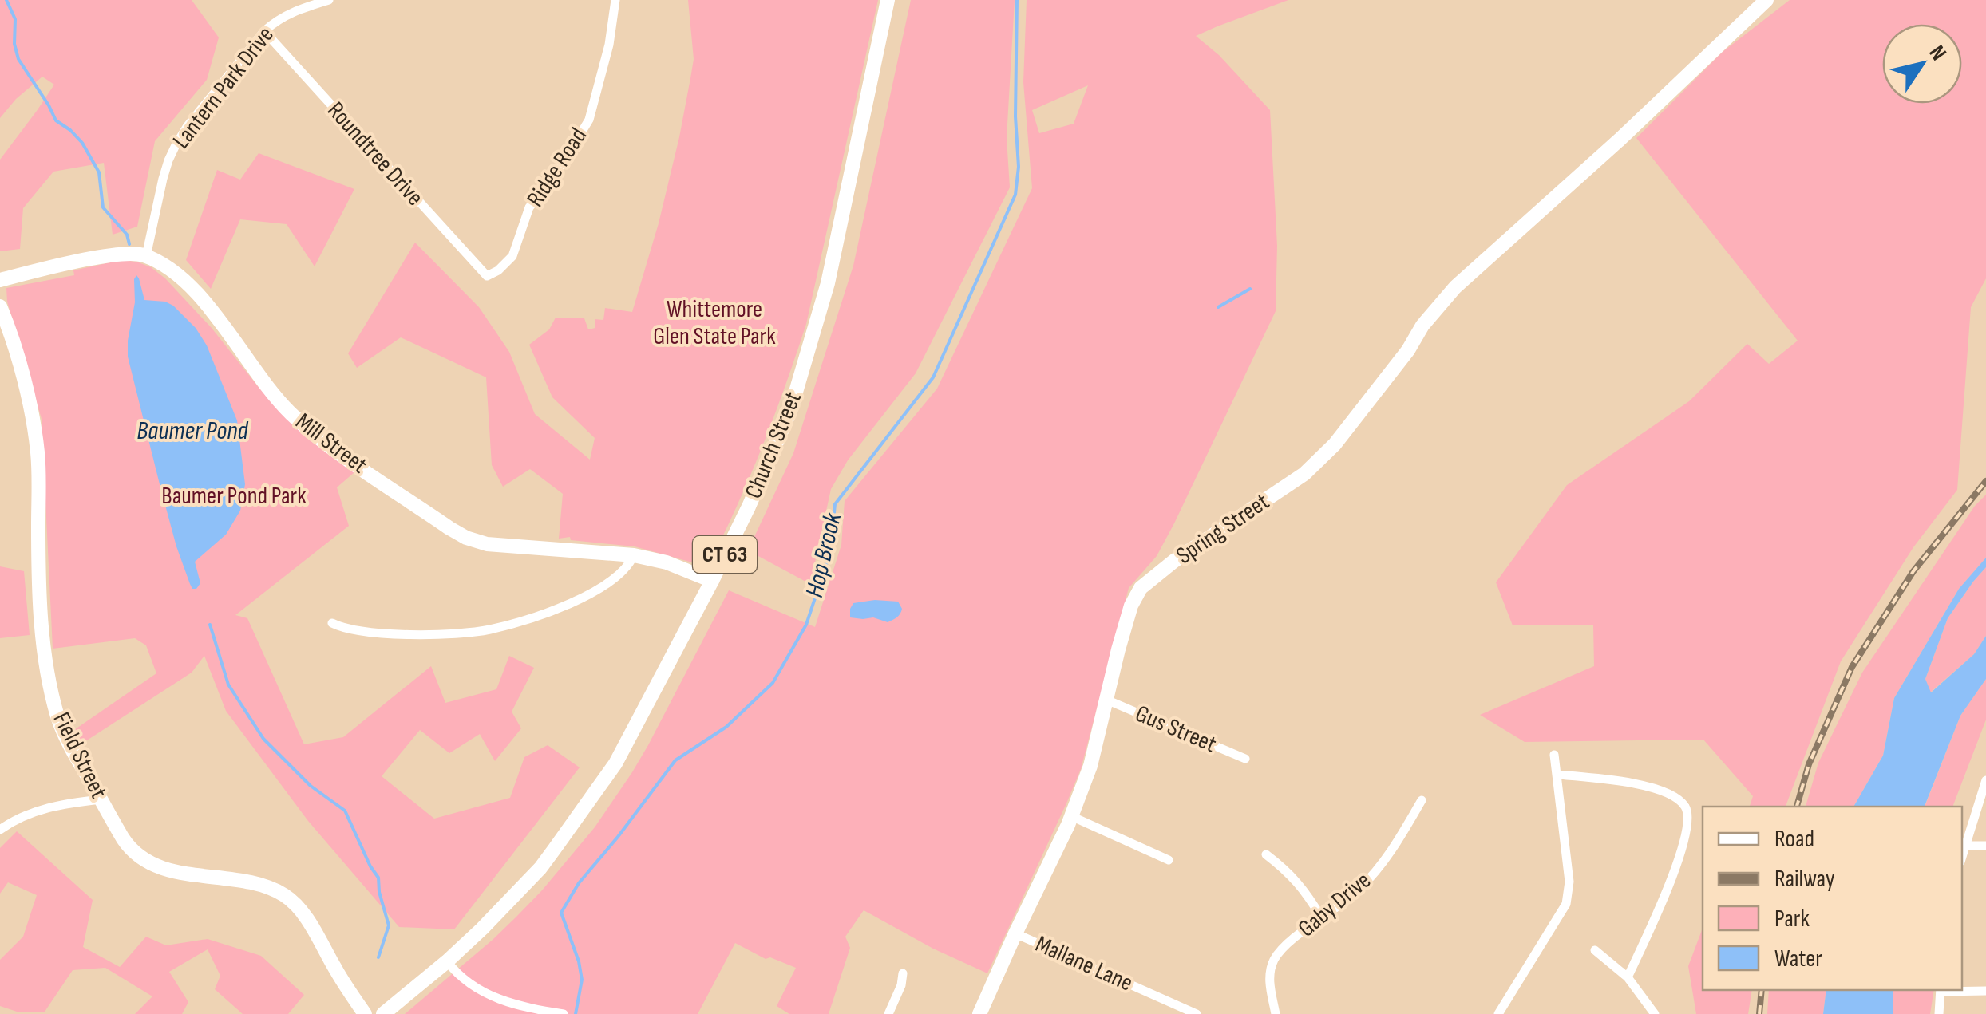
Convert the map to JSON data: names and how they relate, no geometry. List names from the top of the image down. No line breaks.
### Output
{"streets":{"main road":["Mill Street","Church Street","Spring Street","CT 63","Field Street"],"street":["Lantern Park Drive","Roundtree Drive","Ridge Road","Gus Street","Gaby Drive","Mallane Lane"]},"crossings":[["Lantern Park Drive","Roundtree Drive"],["Lantern Park Drive","Mill Street"],["Roundtree Drive","Ridge Road"],["Mill Street","Church Street"],["Spring Street","Gus Street"],["Spring Street","Mallane Lane"]],"water":["Baumer Pond","Hop Brook"],"parks":["Whittemore Glen State Park","Baumer Pond Park"],"legend":["Road","Railway","Park","Water"],"north":"top right"}
